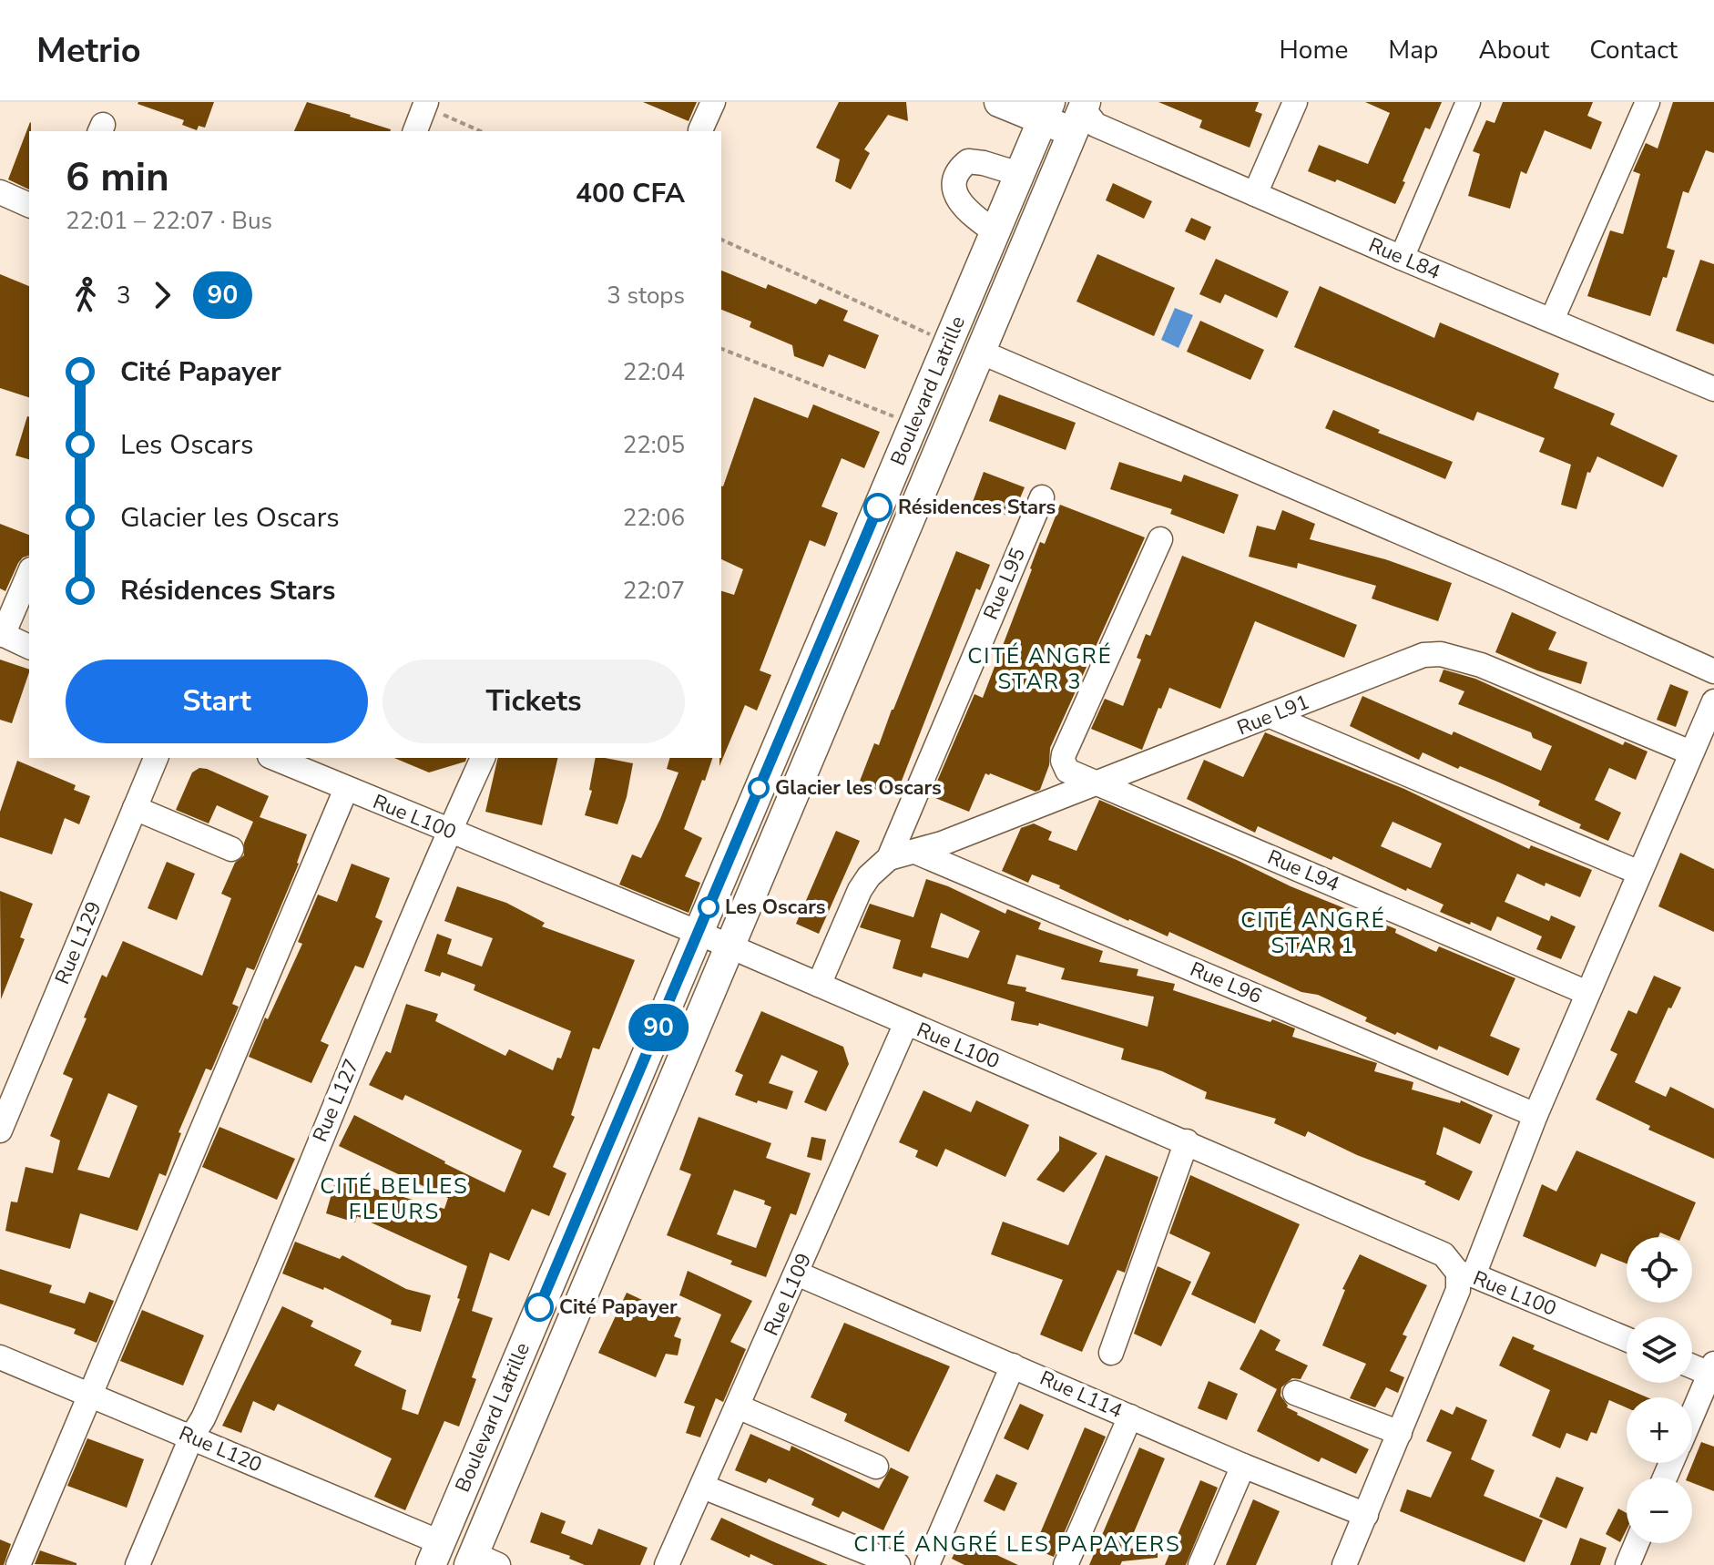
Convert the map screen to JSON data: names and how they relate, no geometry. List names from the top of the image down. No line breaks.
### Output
{"streets":{"main road":["Rue L84","Boulevard Latrille"],"street":["Rue L95","Rue L91","Rue L100","Rue L94","Rue L129","Rue L96","Rue L127","Rue L109","Rue L114","Rue L120"]},"crossings":[["Rue L84","Boulevard Latrille"],["Boulevard Latrille","Rue L100"],["Boulevard Latrille","Rue L120"],["Rue L95","Rue L91"],["Rue L95","Rue L100"],["Rue L91","Rue L94"],["Rue L91","Rue L96"],["Rue L100","Rue L127"],["Rue L100","Rue L109"],["Rue L127","Rue L120"],["Rue L109","Rue L114"]],"districts":["CITÉ ANGRÉ STAR 3","CITÉ ANGRÉ STAR 1","CITÉ BELLES FLEURS","CITÉ ANGRÉ LES PAPAYERS"],"places":["Résidences Stars","Glacier les Oscars","Les Oscars","Cité Papayer"],"lines":["bus line 90"],"page":{"header":"Metrio","nav":["Home","Map","About","Contact"],"on_map":"90","heading":["6 min","22:01 – 22:07 · Bus","400 CFA"],"legs":["3","90","3 stops"],"list":[{"name":"Cité Papayer","value":"22:04"},{"name":"Les Oscars","value":"22:05"},{"name":"Glacier les Oscars","value":"22:06"},{"name":"Résidences Stars","value":"22:07"}],"buttons":["Start","Tickets"],"map_buttons":["+","−"]}}
